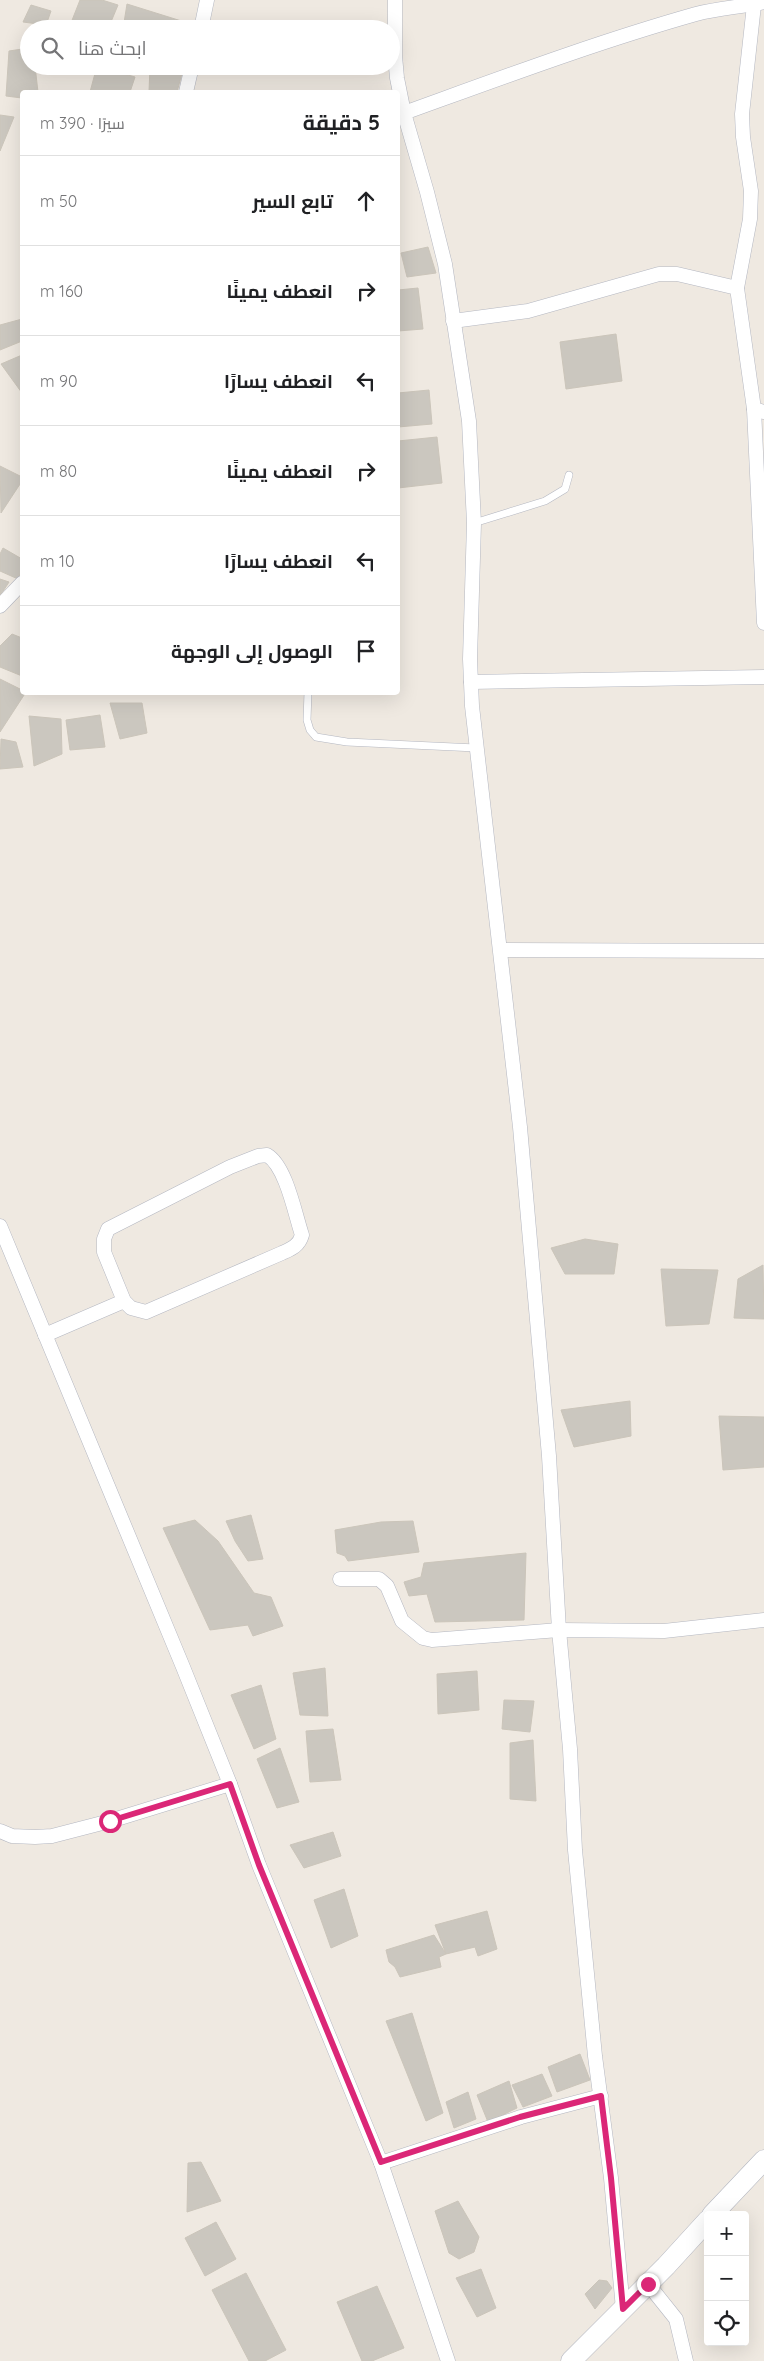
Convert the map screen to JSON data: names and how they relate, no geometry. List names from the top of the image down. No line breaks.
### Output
{"page":{"search":"ابحث هنا","heading":["5 دقيقة","سيرًا · 390 m"],"list":[["تابع السير","50 m"],["انعطف يمينًا","160 m"],["انعطف يسارًا","90 m"],["انعطف يمينًا","80 m"],["انعطف يسارًا","10 m"],"الوصول إلى الوجهة"],"map_buttons":["+","−"]}}
